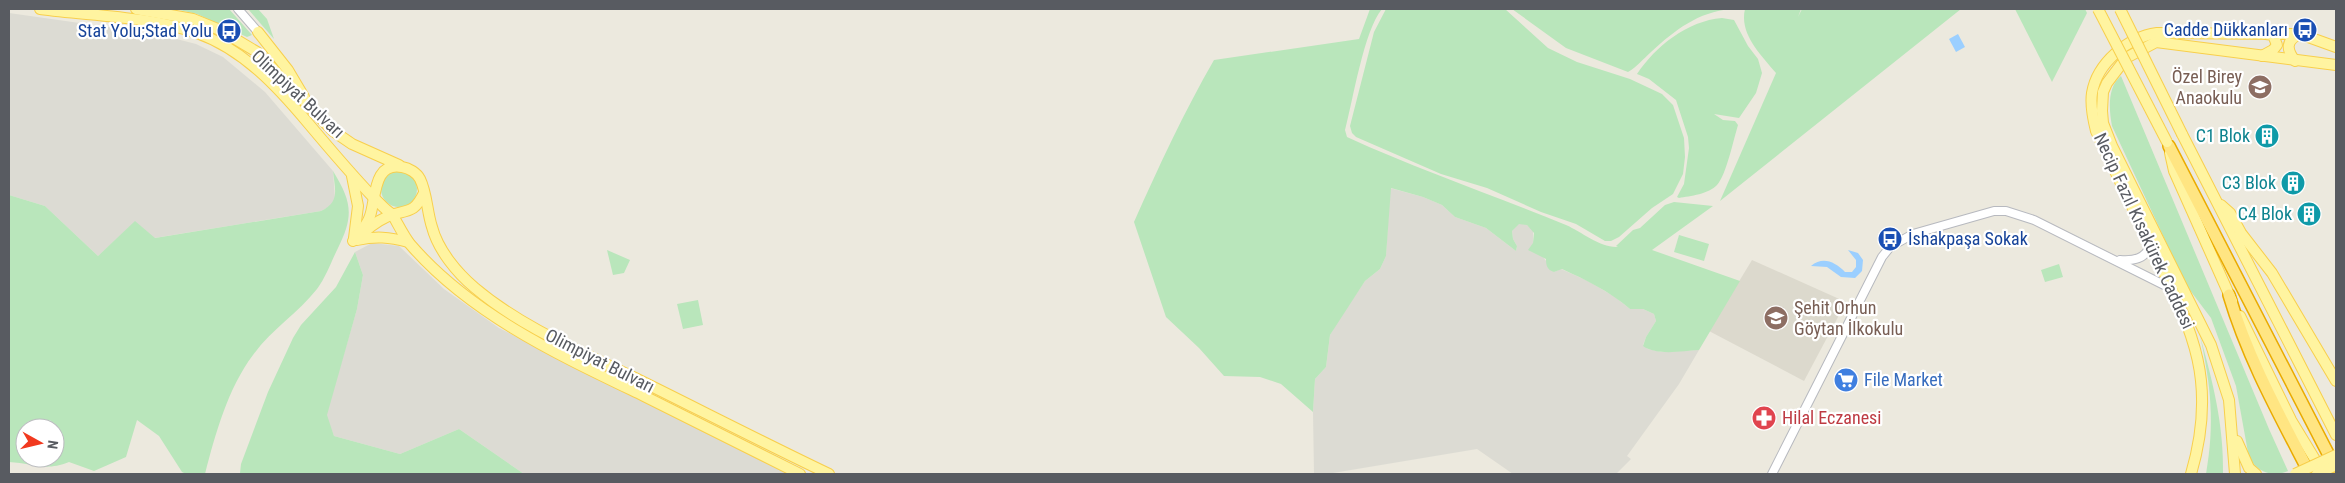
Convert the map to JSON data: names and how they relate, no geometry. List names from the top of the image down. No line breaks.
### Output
{"streets":{"main road":["Olimpiyat Bulvarı","Necip Fazıl Kısakürek Caddesi"]},"places":{"bus stop":["Cadde Dükkanları","Stat Yolu;Stad Yolu","İshakpaşa Sokak"],"school or university":["Özel Birey Anaokulu","Şehit Orhun Göytan İlkokulu"],"building":["C1 Blok","C3 Blok","C4 Blok"],"supermarket":["File Market"],"pharmacy":["Hilal Eczanesi"]},"north":"right"}
